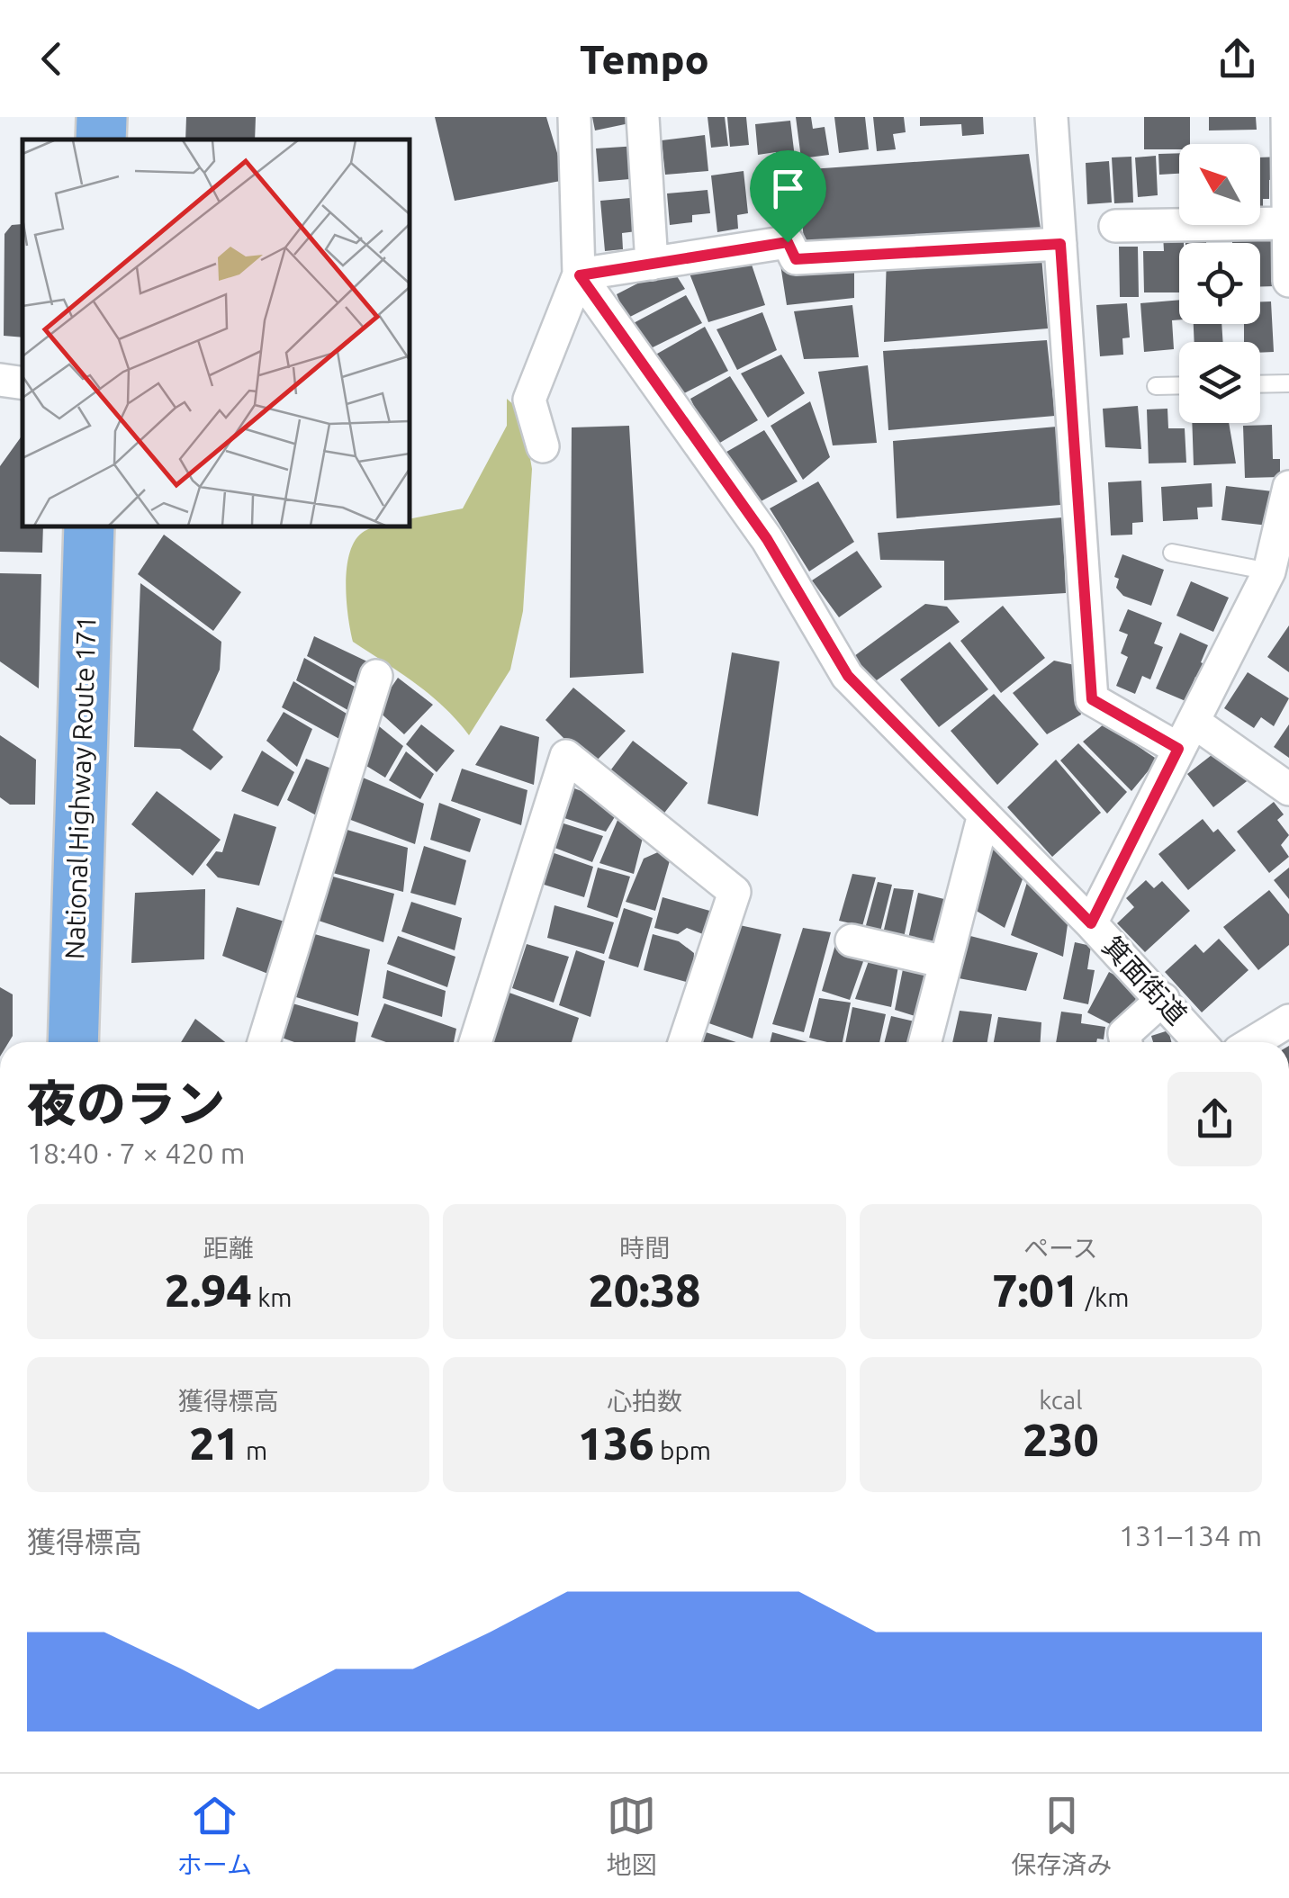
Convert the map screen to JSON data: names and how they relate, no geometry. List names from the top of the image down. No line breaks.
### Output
{"streets":{"highway":["National Highway Route 171"],"street":["箕面街道"]},"north":"top left","page":{"header":"Tempo","heading":["夜のラン","18:40 · 7 × 420 m"],"stats":[["距離","2.94 km"],["時間","20:38"],["ペース","7:01 /km"],["獲得標高","21 m"],["心拍数","136 bpm"],["kcal","230"]],"chart":["獲得標高","131–134 m"],"tabs":["ホーム","地図","保存済み"]}}
